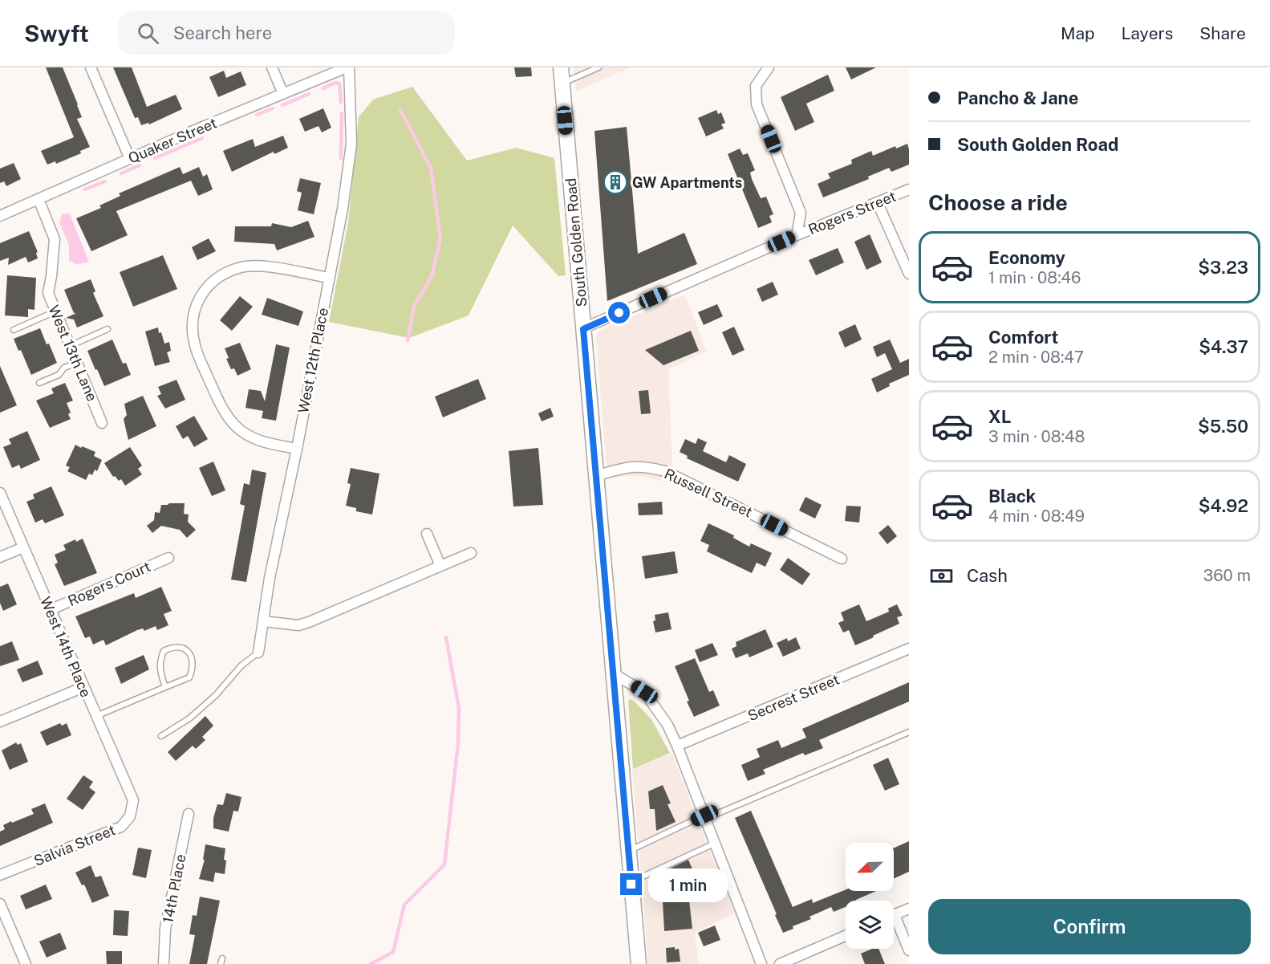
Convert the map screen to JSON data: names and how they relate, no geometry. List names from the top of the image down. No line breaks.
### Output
{"streets":{"main road":["South Golden Road"],"street":["Quaker Street","Rogers Street","West 13th Lane","West 12th Place","Russell Street","Rogers Court","West 14th Place","Secrest Street","Salvia Street","14th Place"]},"crossings":[["Quaker Street","West 13th Lane"],["Quaker Street","West 12th Place"],["Rogers Street","South Golden Road"],["South Golden Road","Russell Street"],["Rogers Court","West 14th Place"],["West 14th Place","Salvia Street"]],"places":{"building":["GW Apartments"]},"north":"bottom left","page":{"header":"Swyft","search":"Search here","nav":["Map","Layers","Share"],"banner":["Pancho & Jane","South Golden Road"],"heading":"Choose a ride","list":[{"name":"Economy","note":"1 min · 08:46","value":"$3.23"},{"name":"Comfort","note":"2 min · 08:47","value":"$4.37"},{"name":"XL","note":"3 min · 08:48","value":"$5.50"},{"name":"Black","note":"4 min · 08:49","value":"$4.92"}],"pay":["Cash","360 m"],"bubble":"1 min","buttons":"Confirm"}}
